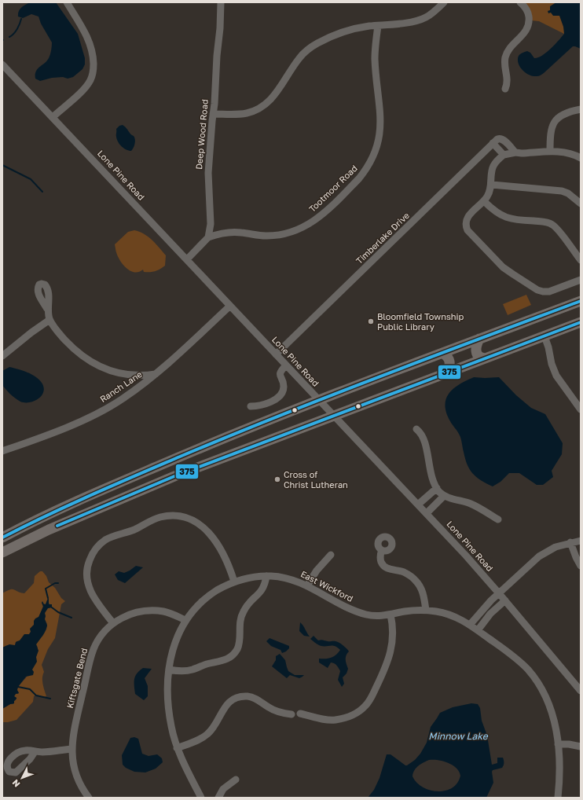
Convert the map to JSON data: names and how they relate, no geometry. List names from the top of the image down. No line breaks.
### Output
{"streets":{"street":["Deep Wood Road","Lone Pine Road","Tootmoor Road","Timberlake Drive","Ranch Lane","East Wickford","Kiftsgate Bend"]},"crossings":[["Deep Wood Road","Tootmoor Road"],["Lone Pine Road","Timberlake Drive"],["Lone Pine Road","Ranch Lane"],["East Wickford","Kiftsgate Bend"]],"water":["Minnow Lake"],"places":["Bloomfield Township Public Library","Cross of Christ Lutheran"],"lines":["transit line 375"],"north":"bottom left"}
